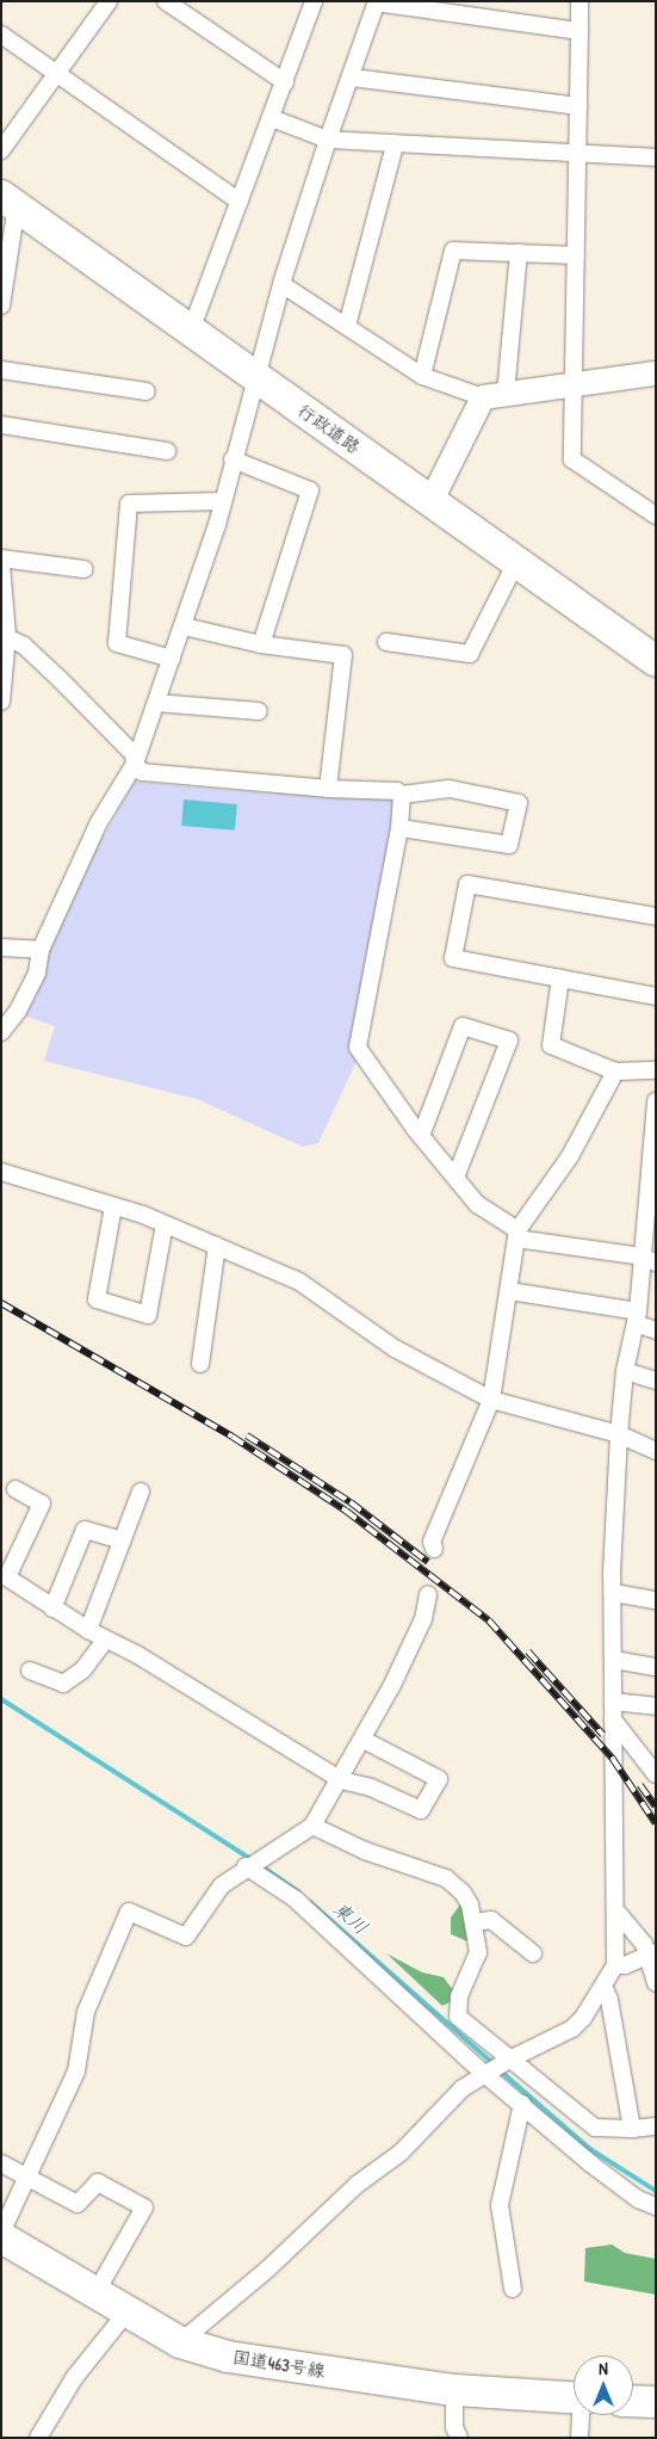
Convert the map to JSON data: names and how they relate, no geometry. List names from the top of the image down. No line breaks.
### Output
{"streets":{"highway":["行政道路","国道463号線"]},"water":["東川"],"north":"top"}
